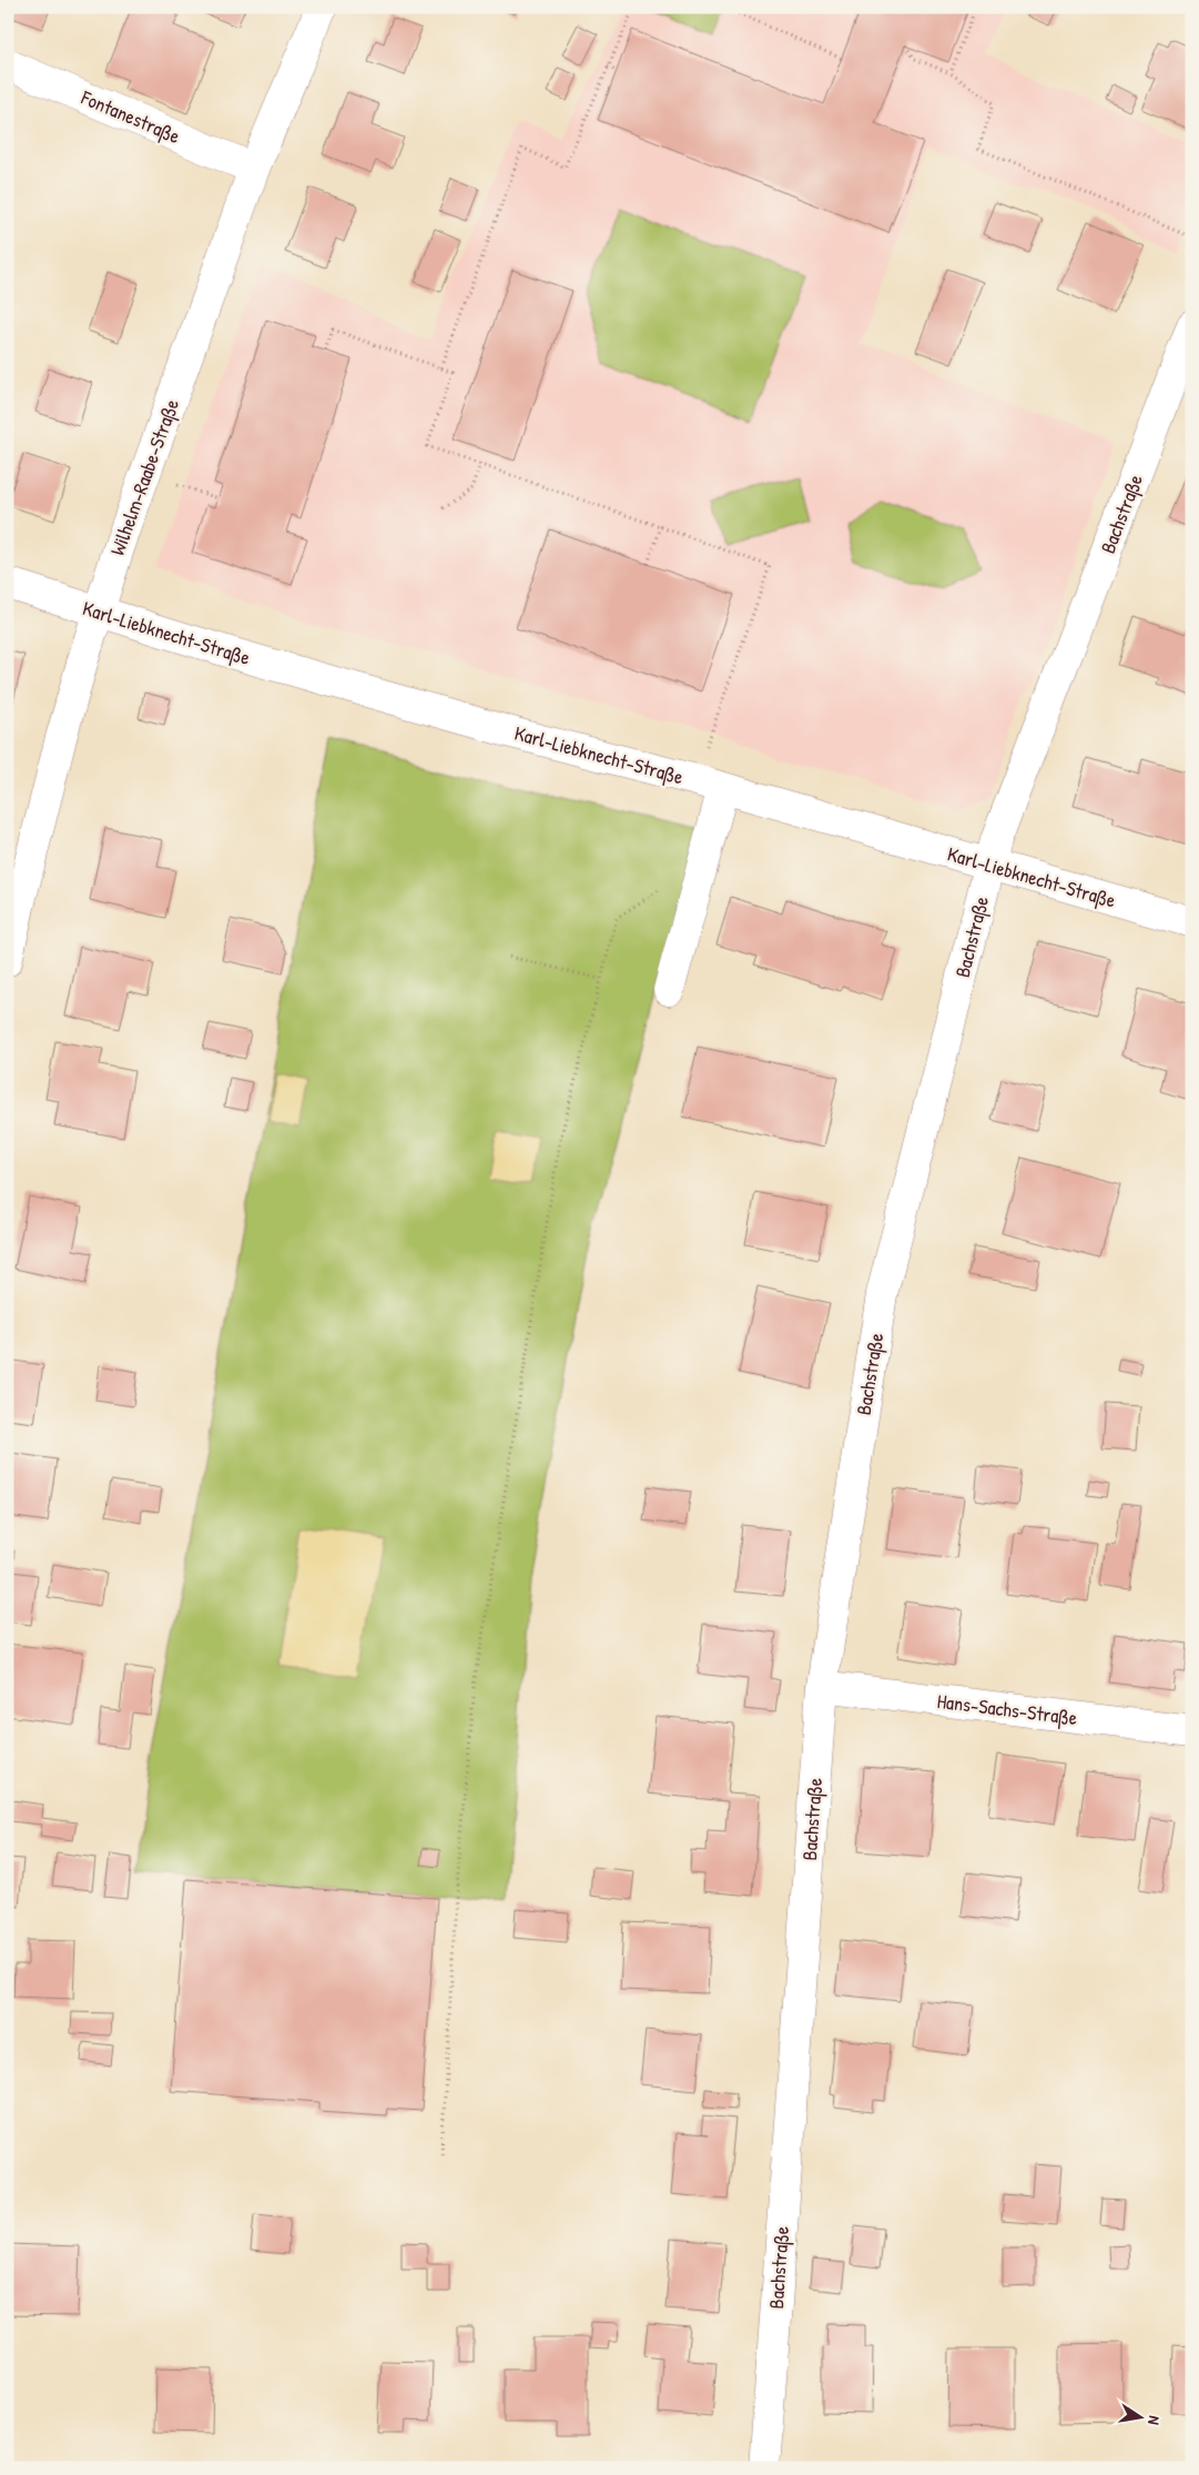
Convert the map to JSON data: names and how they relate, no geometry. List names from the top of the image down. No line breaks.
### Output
{"streets":{"street":["Fontanestraße","Wilhelm-Raabe-Straße","Bachstraße","Karl-Liebknecht-Straße","Hans-Sachs-Straße"]},"crossings":[["Fontanestraße","Wilhelm-Raabe-Straße"],["Wilhelm-Raabe-Straße","Karl-Liebknecht-Straße"],["Bachstraße","Karl-Liebknecht-Straße"],["Bachstraße","Hans-Sachs-Straße"]],"north":"right"}
